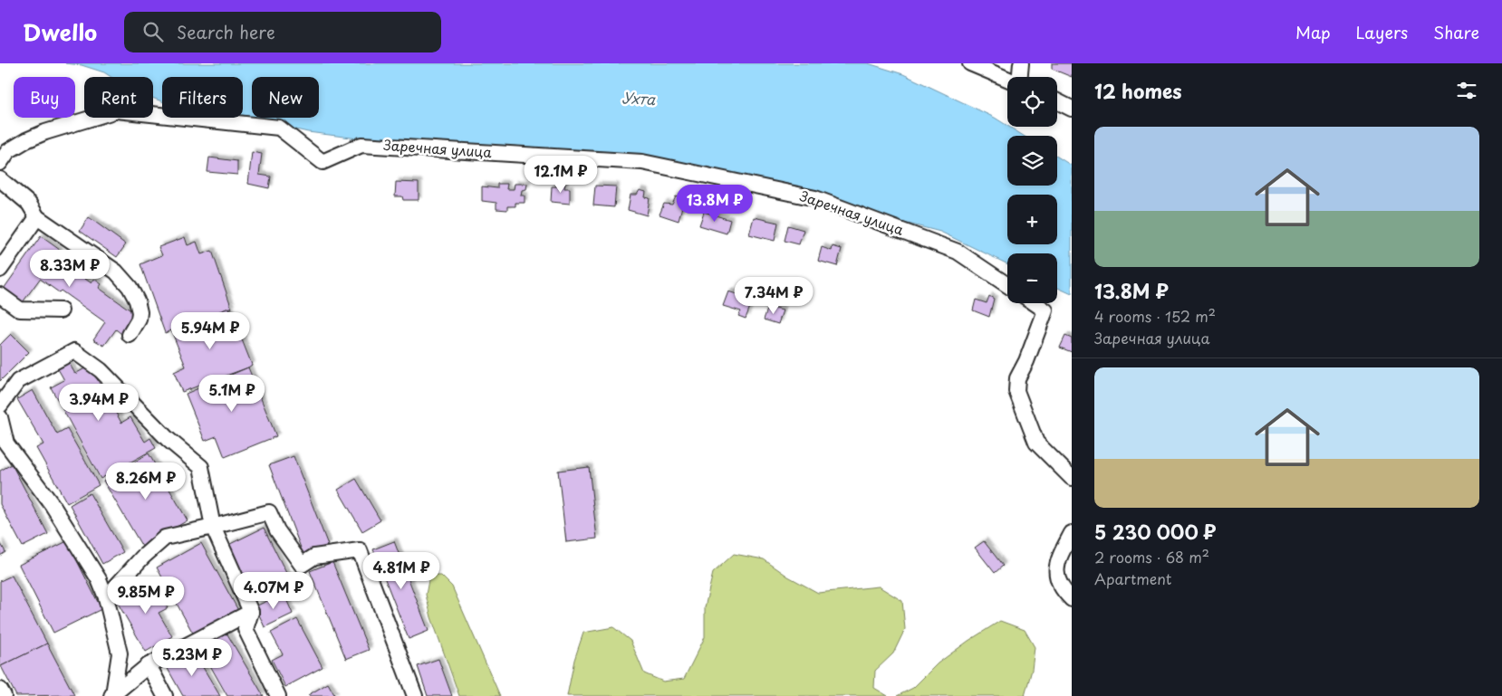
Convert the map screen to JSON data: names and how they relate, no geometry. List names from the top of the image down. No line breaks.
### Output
{"streets":{"street":["Заречная улица"]},"water":["Ухта"],"page":{"header":"Dwello","search":"Search here","nav":["Map","Layers","Share"],"heading":"12 homes","map_buttons":["+","−"],"chip":["Buy","Rent","Filters","New"],"list":[{"name":"13.8M ₽","note":"4 rooms · 152 m² · Заречная улица"},{"name":"5 230 000 ₽","note":"2 rooms · 68 m² · Apartment"}],"price":["12.1M ₽","13.8M ₽","8.33M ₽","7.34M ₽","5.94M ₽","5.1M ₽","3.94M ₽","8.26M ₽","4.81M ₽","4.07M ₽","9.85M ₽","5.23M ₽"]}}
